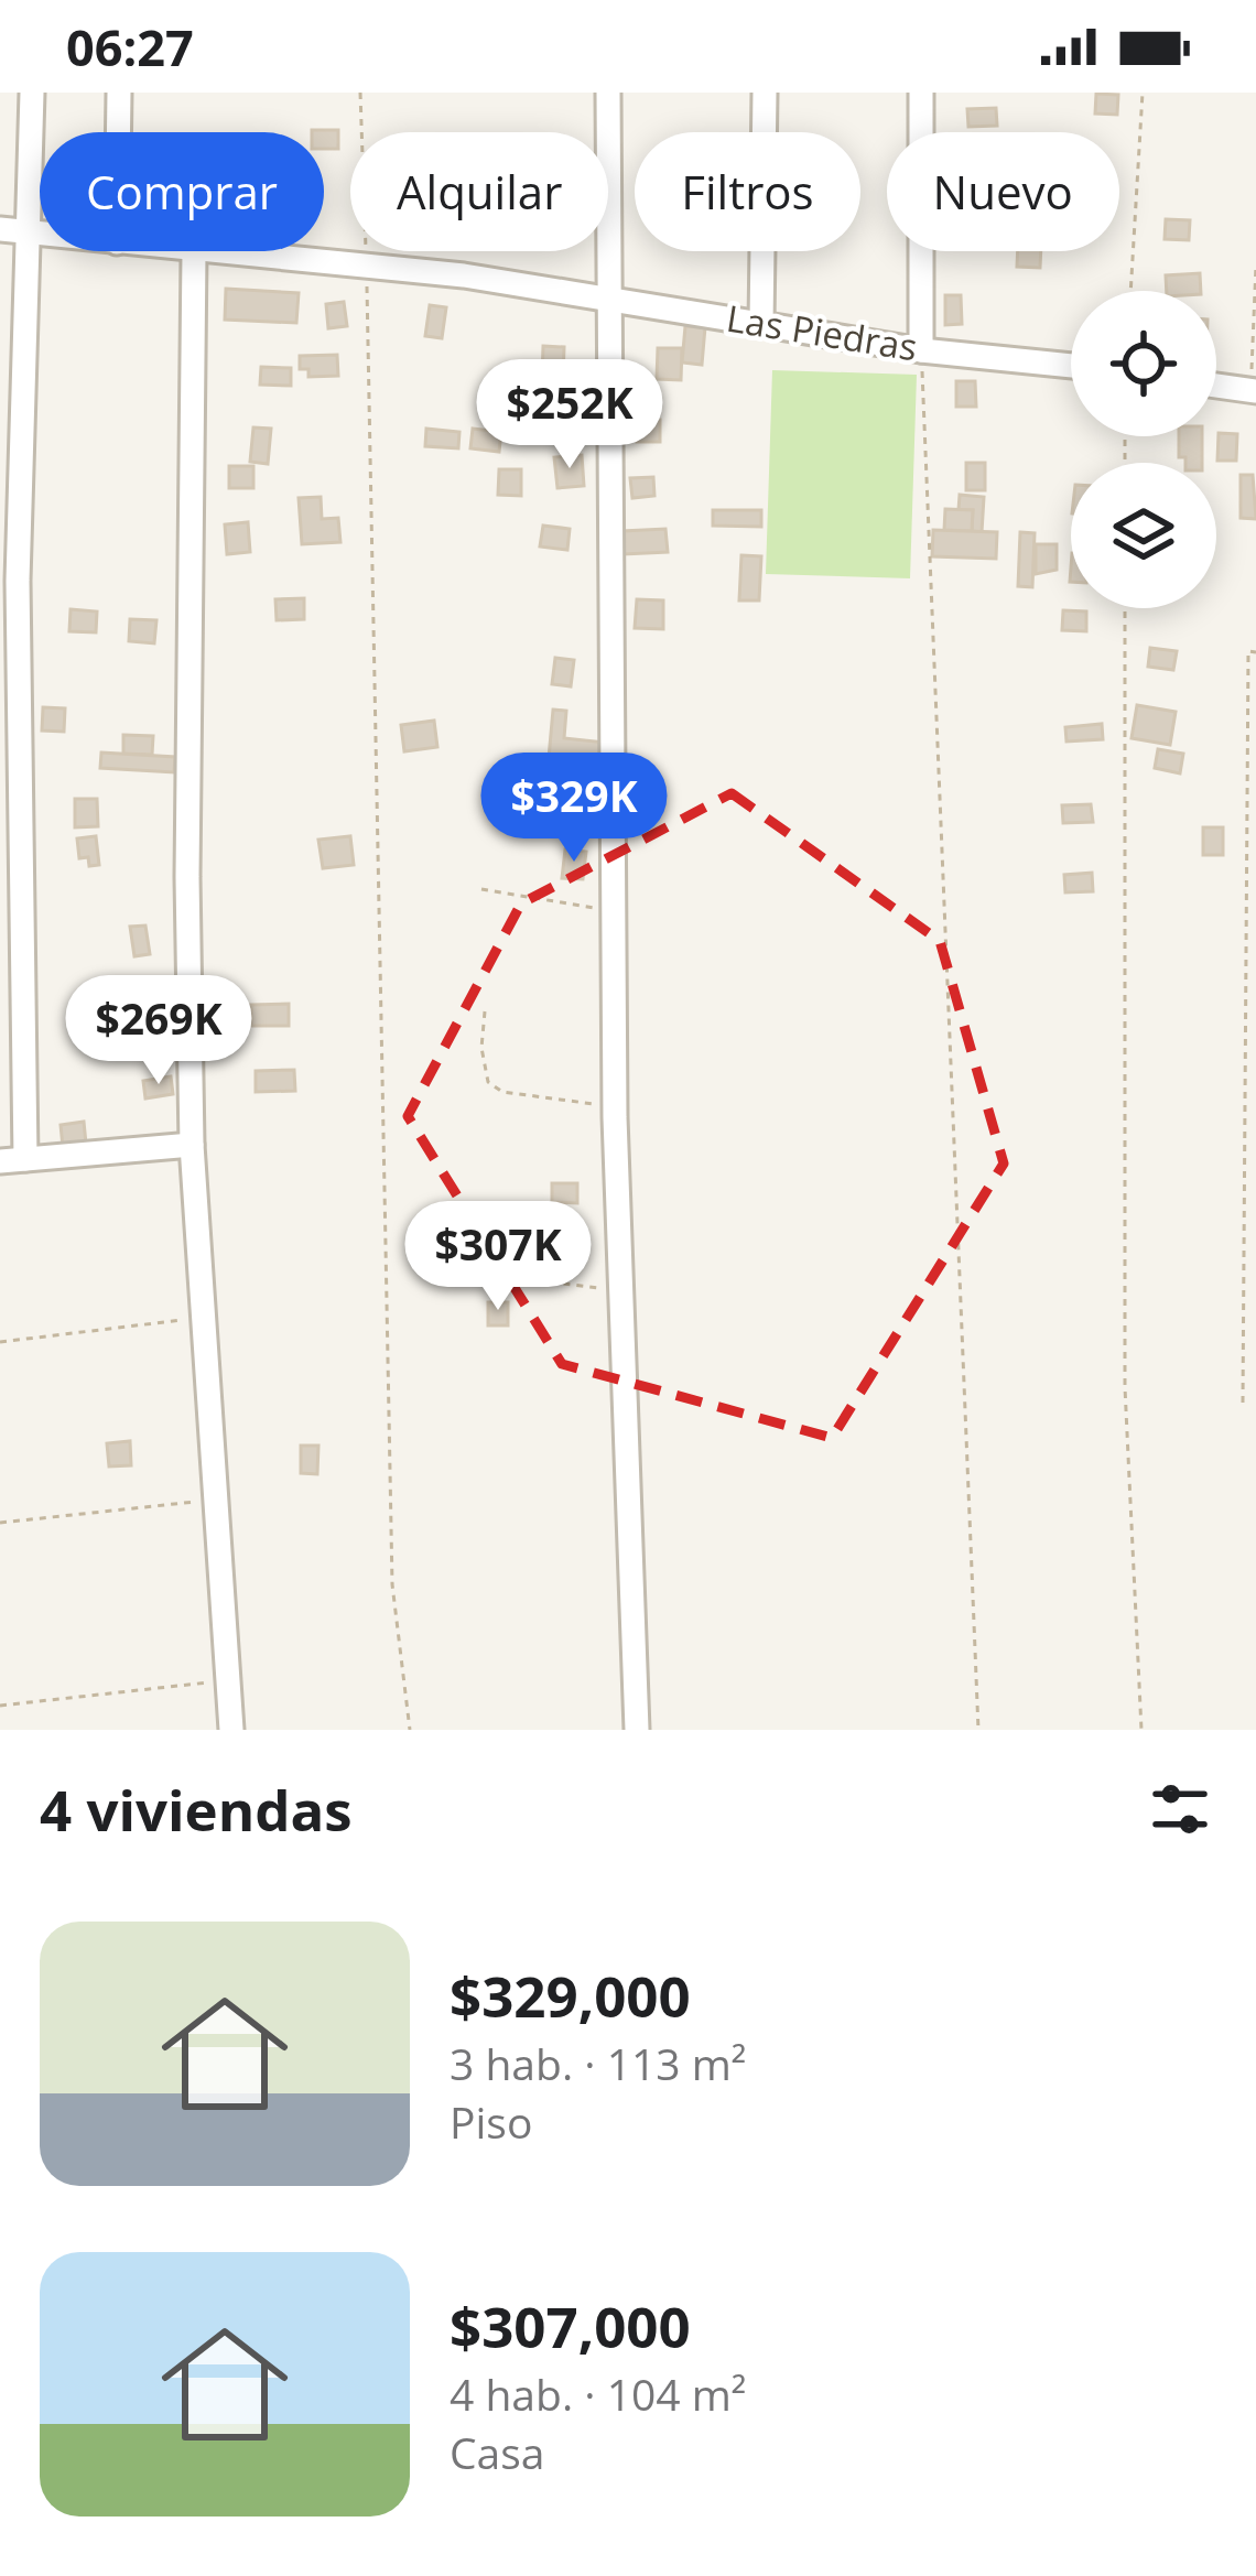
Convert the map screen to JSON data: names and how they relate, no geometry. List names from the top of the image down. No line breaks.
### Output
{"streets":{"street":["Las Piedras"]},"page":{"status":"06:27","chip":["Comprar","Alquilar","Filtros","Nuevo"],"price":["$252K","$329K","$269K","$307K"],"heading":"4 viviendas","list":[{"name":"$329,000","note":"3 hab. · 113 m² · Piso"},{"name":"$307,000","note":"4 hab. · 104 m² · Casa"}]}}
